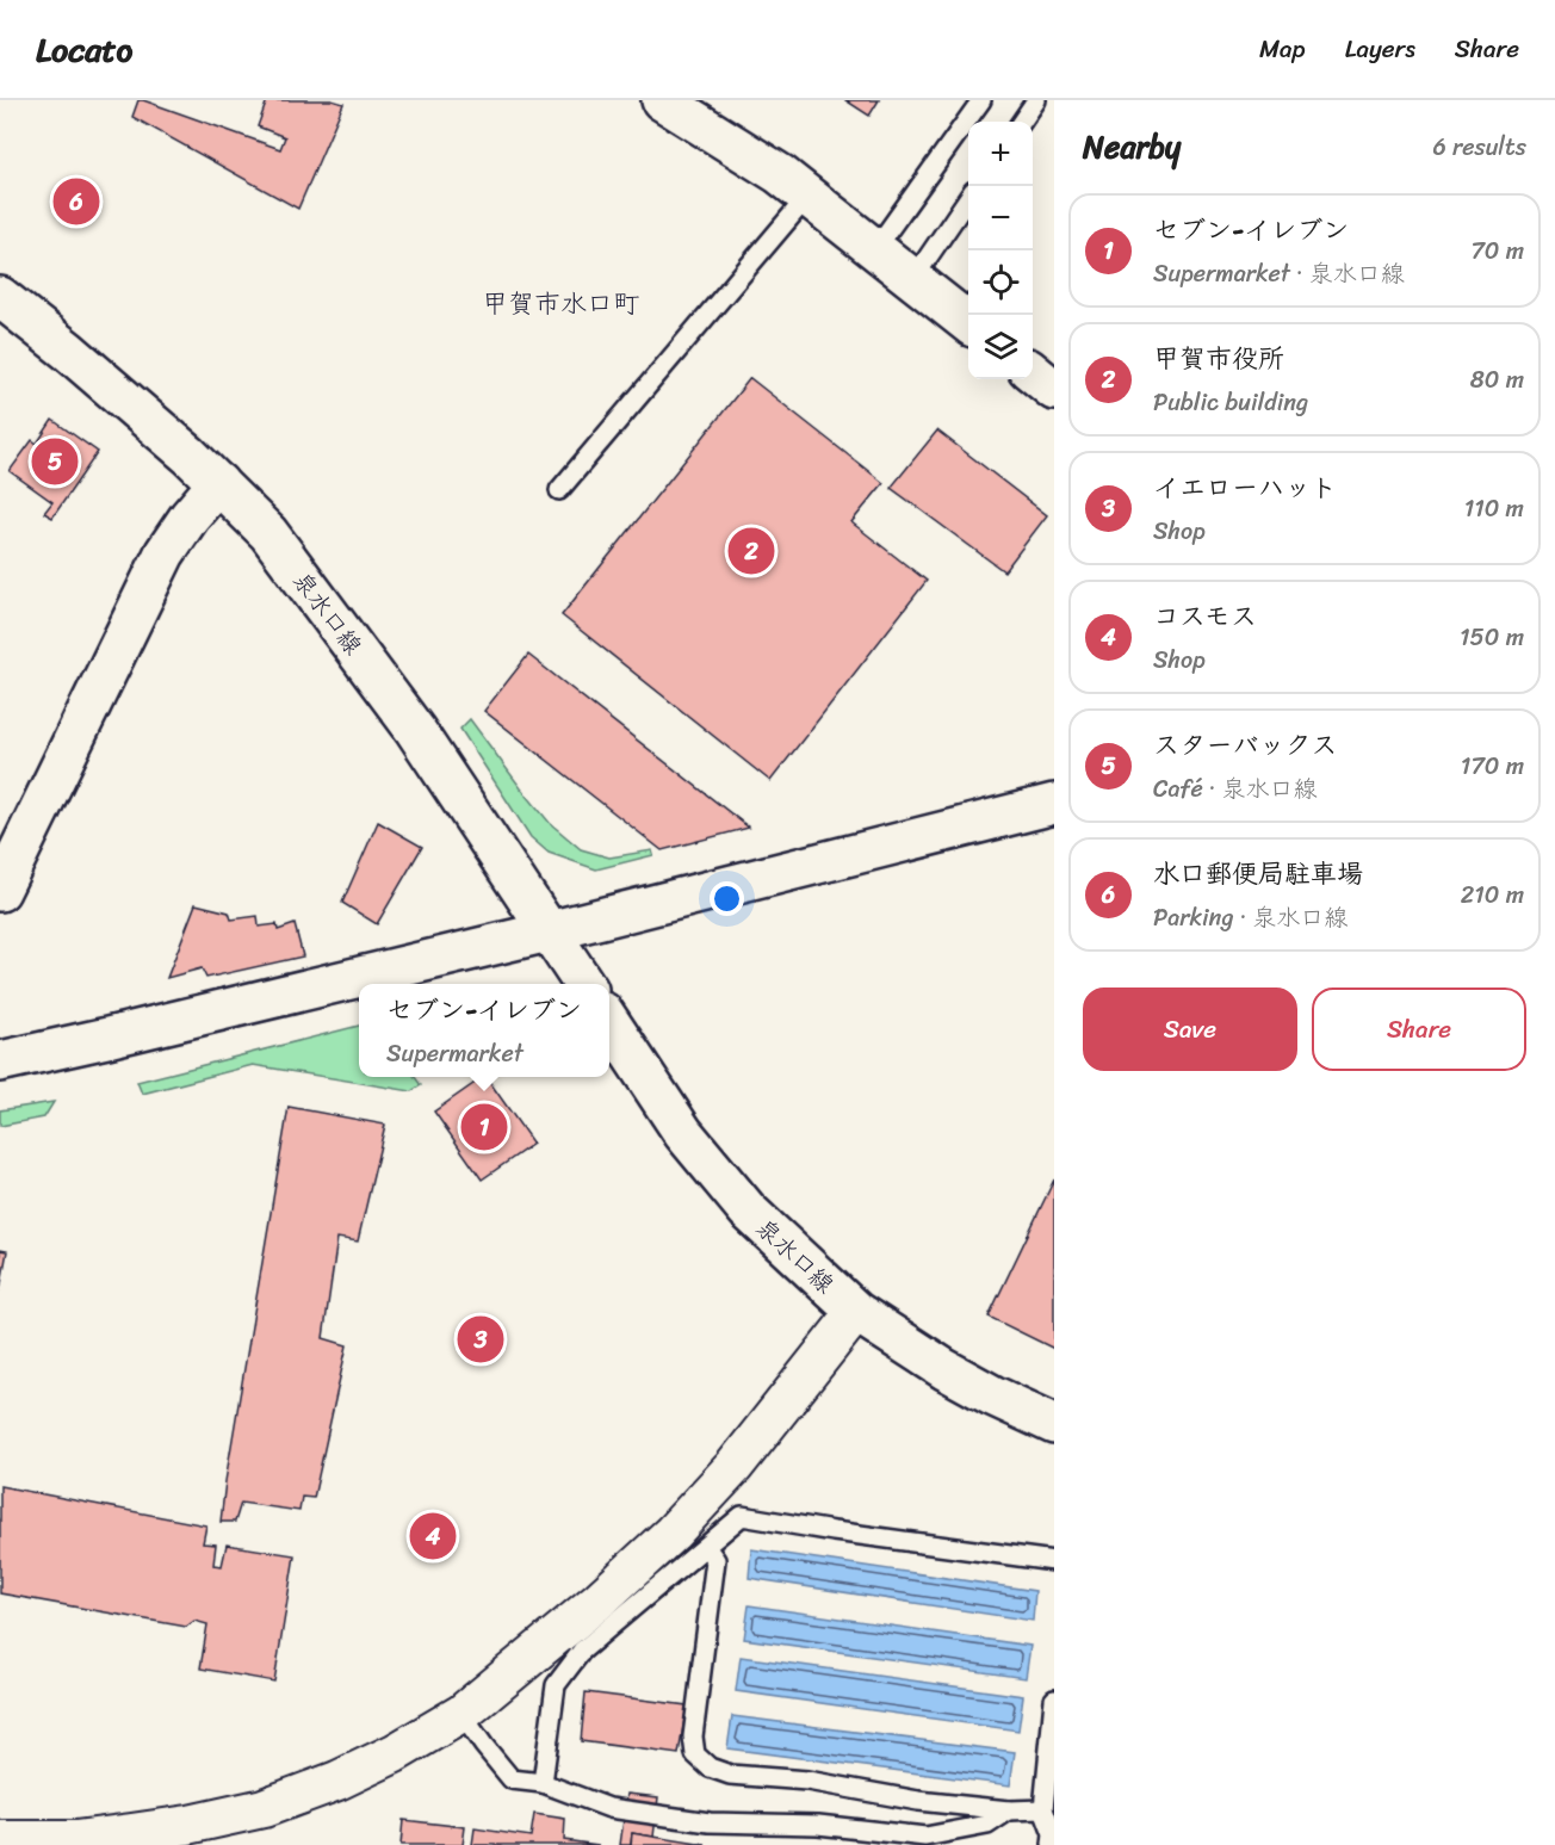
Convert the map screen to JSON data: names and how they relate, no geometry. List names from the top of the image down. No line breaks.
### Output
{"streets":{"street":["泉水口線"]},"districts":["甲賀市水口町"],"page":{"header":"Locato","nav":["Map","Layers","Share"],"heading":["Nearby","6 results"],"map_buttons":["+","−"],"pins":["6","5","2","1","3","4"],"list":[{"mark":"1","name":"セブン-イレブン","note":"Supermarket · 泉水口線","value":"70 m"},{"mark":"2","name":"甲賀市役所","note":"Public building","value":"80 m"},{"mark":"3","name":"イエローハット","note":"Shop","value":"110 m"},{"mark":"4","name":"コスモス","note":"Shop","value":"150 m"},{"mark":"5","name":"スターバックス","note":"Café · 泉水口線","value":"170 m"},{"mark":"6","name":"水口郵便局駐車場","note":"Parking · 泉水口線","value":"210 m"}],"buttons":["Save","Share"],"popup":["セブン-イレブン","Supermarket"]}}
